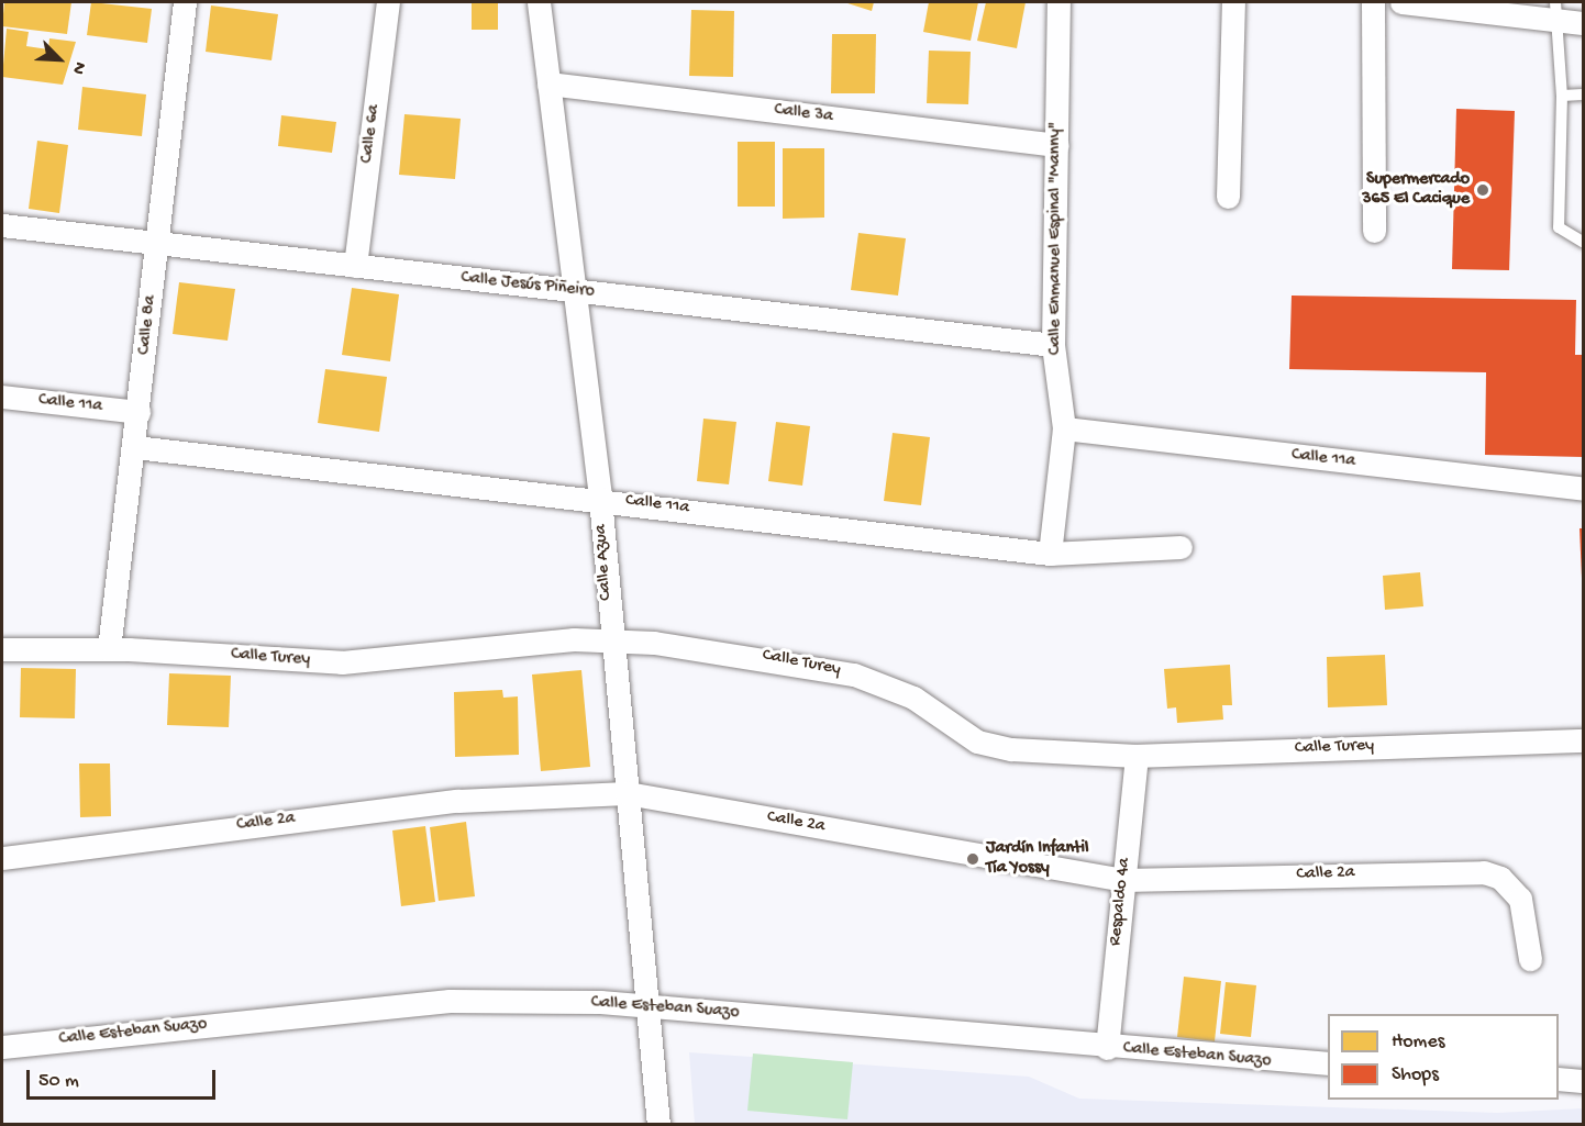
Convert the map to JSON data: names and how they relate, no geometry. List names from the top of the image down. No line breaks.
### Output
{"streets":{"street":["Calle 3a","Calle 6a","Calle Enmanuel Espinal \"Manny\"","Calle Jesús Piñeiro","Calle 8a","Calle 11a","Calle Azua","Calle Turey","Calle 2a","Respaldo 4a","Calle Esteban Suazo"]},"crossings":[["Calle 3a","Calle Enmanuel Espinal \"Manny\""],["Calle 3a","Calle Azua"],["Calle 6a","Calle Jesús Piñeiro"],["Calle Enmanuel Espinal \"Manny\"","Calle Jesús Piñeiro"],["Calle Enmanuel Espinal \"Manny\"","Calle 11a"],["Calle Jesús Piñeiro","Calle 8a"],["Calle Jesús Piñeiro","Calle Azua"],["Calle 8a","Calle 11a"],["Calle 8a","Calle Turey"],["Calle 11a","Calle Azua"],["Calle Azua","Calle Turey"],["Calle Azua","Calle 2a"],["Calle Azua","Calle Esteban Suazo"],["Calle Turey","Respaldo 4a"],["Calle 2a","Respaldo 4a"],["Respaldo 4a","Calle Esteban Suazo"]],"places":["Supermercado 365 El Cacique","Jardín Infantil Tía Yossy"],"legend":["Homes","Shops"],"scale_bar":"50 m","north":"bottom right"}
